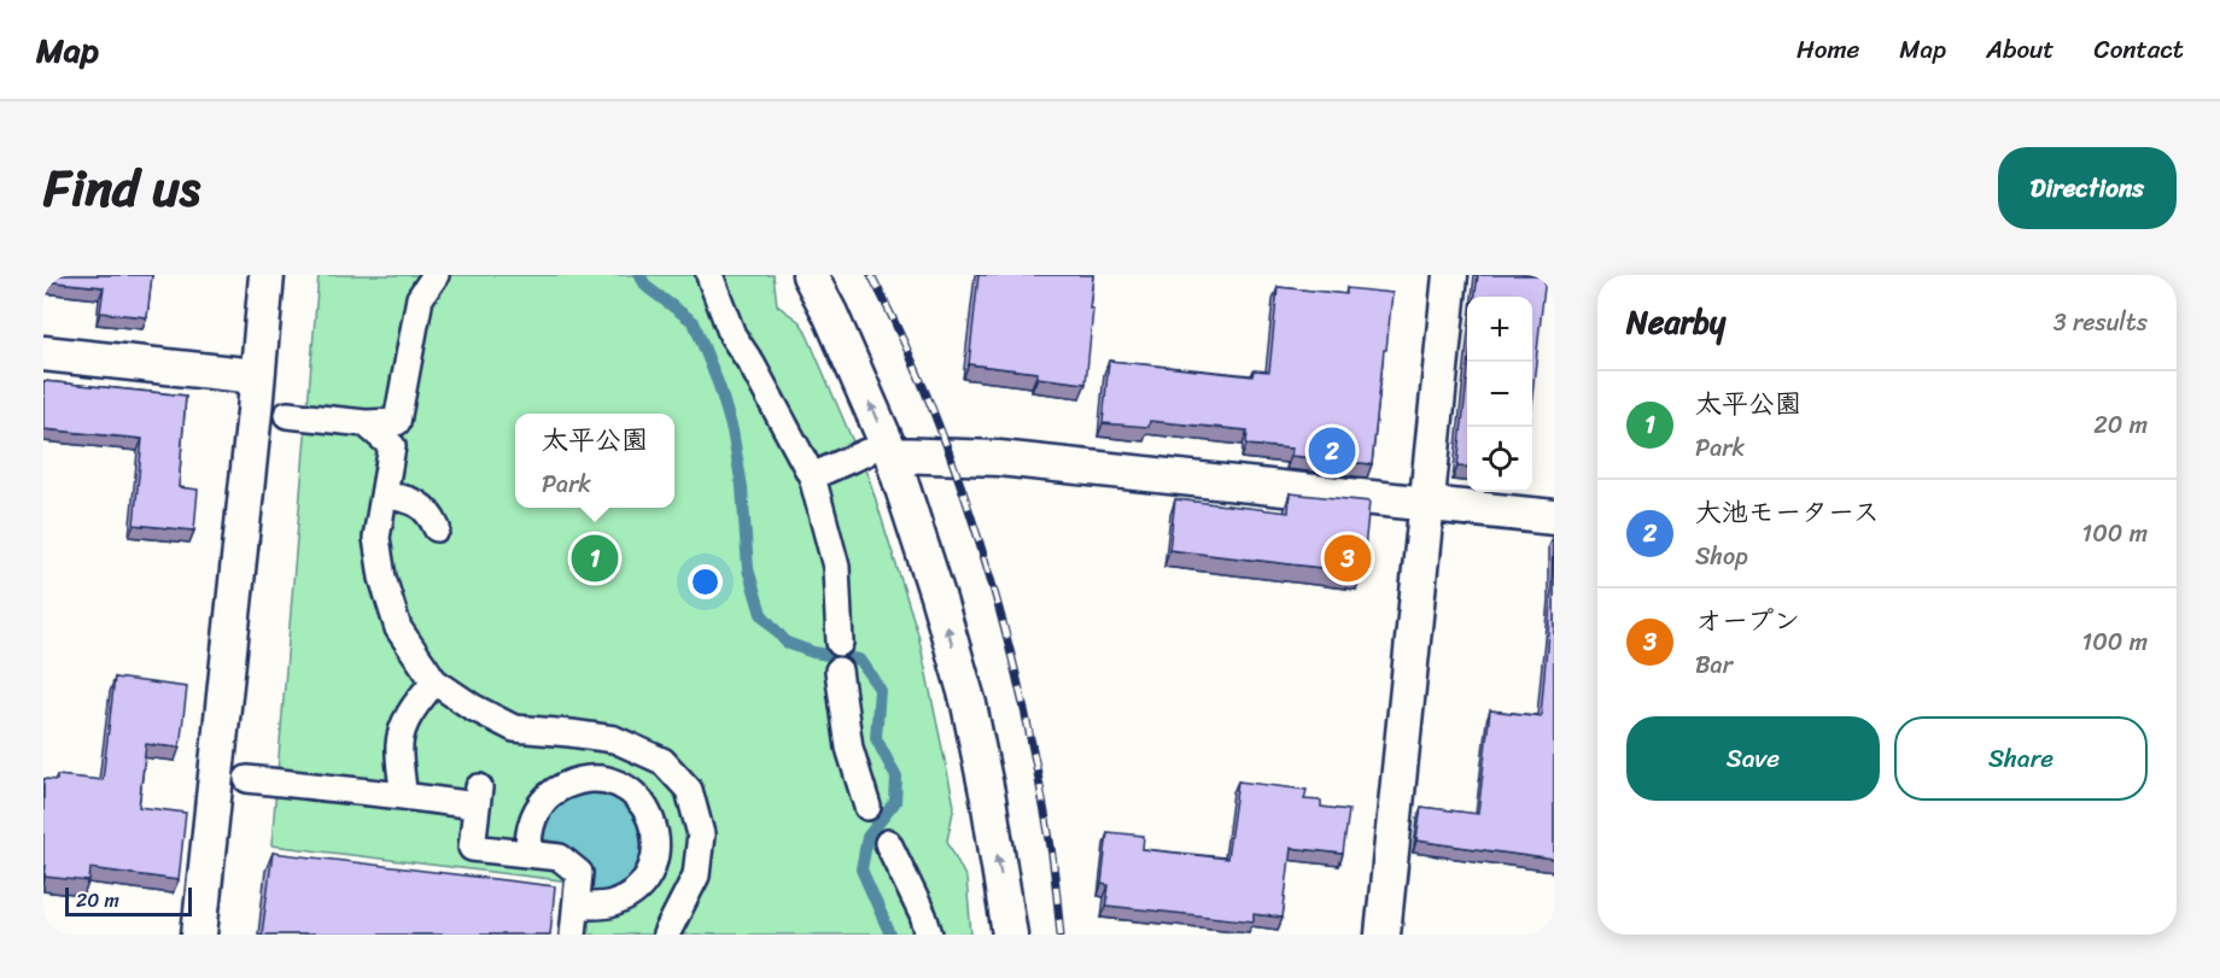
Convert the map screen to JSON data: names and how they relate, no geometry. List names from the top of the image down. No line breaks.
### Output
{"scale_bar":"20 m","page":{"header":"Map","nav":["Home","Map","About","Contact"],"title":"Find us","buttons":["Directions",["Save","Share"]],"heading":["Nearby","3 results"],"map_buttons":["+","−"],"list":[{"mark":"1","name":"太平公園","note":"Park","value":"20 m"},{"mark":"2","name":"大池モータース","note":"Shop","value":"100 m"},{"mark":"3","name":"オープン","note":"Bar","value":"100 m"}],"popup":["太平公園","Park"],"pins":["2","1","3"],"scale":"20 m"}}
